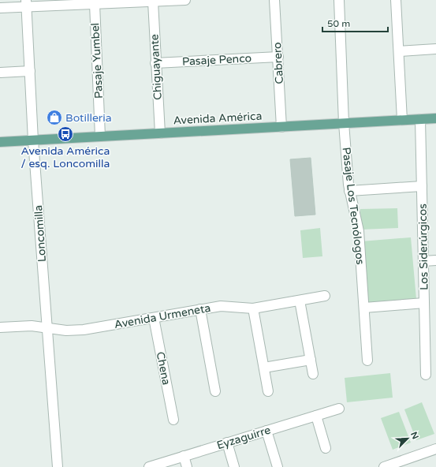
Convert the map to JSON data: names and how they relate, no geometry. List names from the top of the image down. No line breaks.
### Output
{"streets":{"main road":["Avenida América"],"street":["Pasaje Penco","Pasaje Yumbel","Cabrero","Chiguayante","Pasaje Los Tecnólogos","Loncomilla","Los Siderúrgicos","Avenida Urmeneta","Chena","Eyzaguirre"]},"crossings":[["Pasaje Penco","Cabrero"],["Pasaje Penco","Chiguayante"],["Pasaje Yumbel","Avenida América"],["Cabrero","Avenida América"],["Chiguayante","Avenida América"],["Avenida América","Pasaje Los Tecnólogos"],["Avenida América","Loncomilla"],["Avenida América","Los Siderúrgicos"],["Loncomilla","Avenida Urmeneta"],["Avenida Urmeneta","Chena"]],"places":{"shop":["Botilleria"],"bus stop":["Avenida América / esq. Loncomilla"]},"scale_bar":"50 m","north":"top right"}
